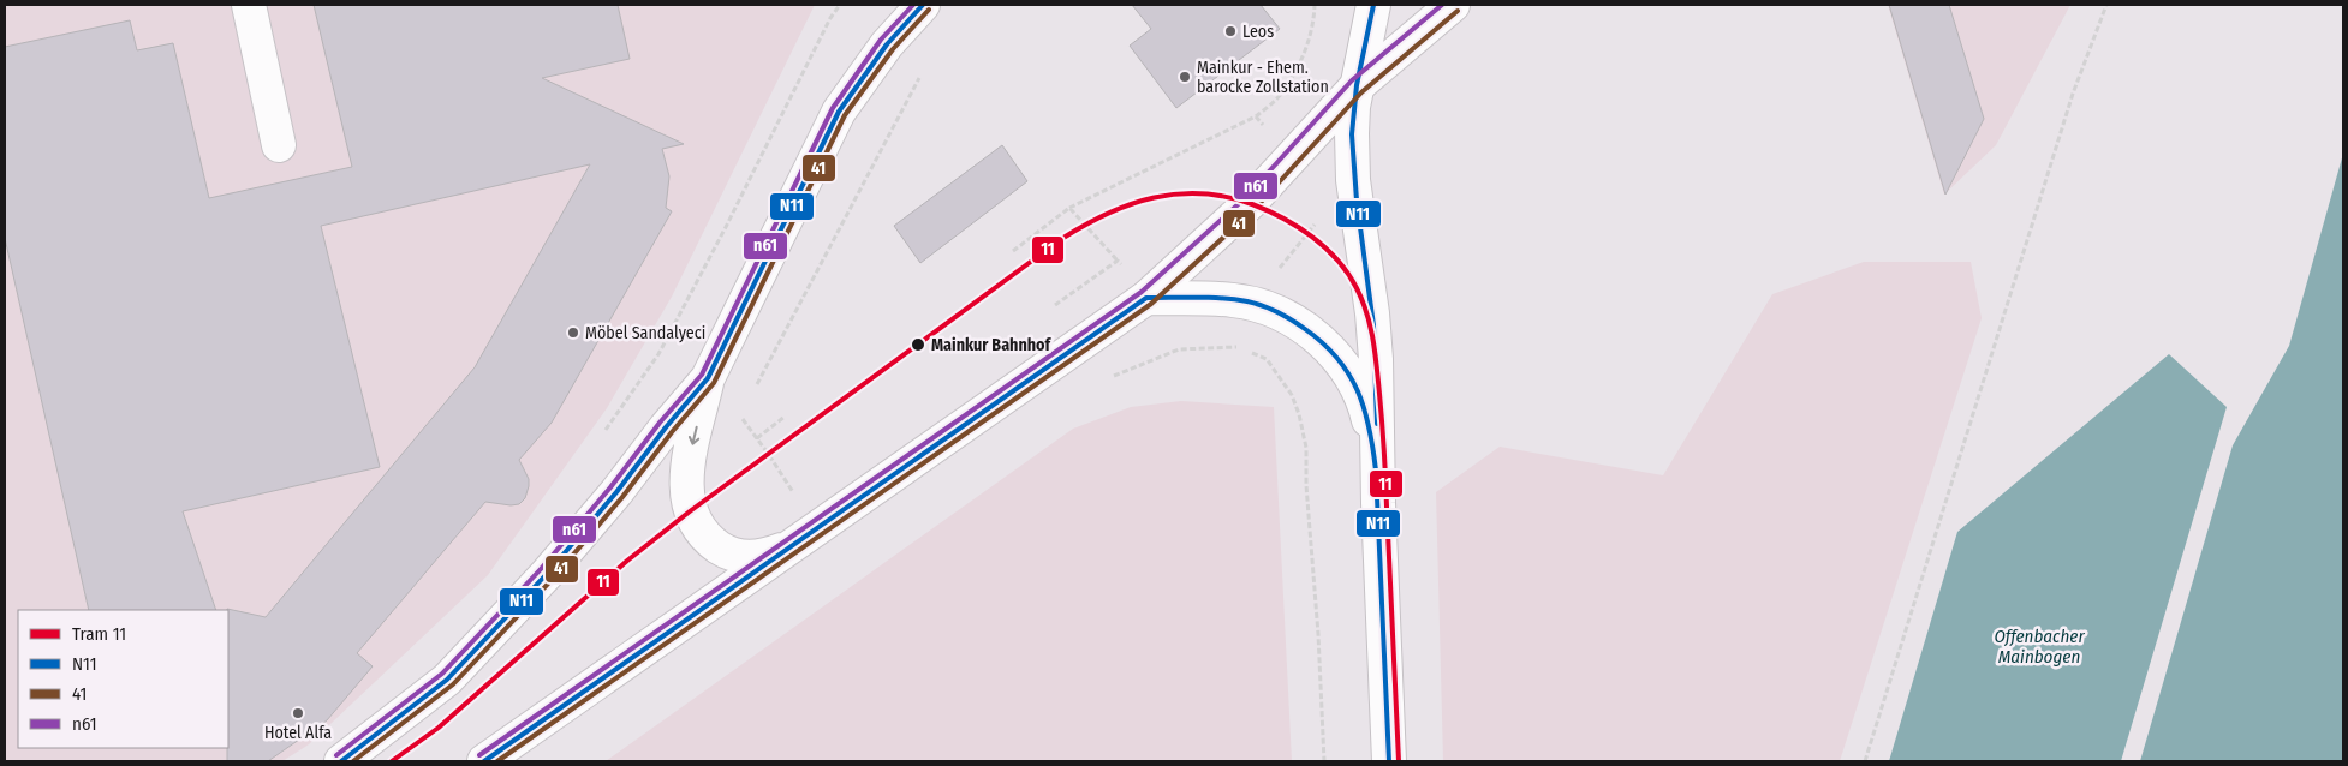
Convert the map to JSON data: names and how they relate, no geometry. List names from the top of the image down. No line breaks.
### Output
{"water":["Offenbacher Mainbogen"],"places":["Leos","Mainkur - Ehem. barocke Zollstation","Möbel Sandalyeci","Mainkur Bahnhof","Hotel Alfa"],"lines":["transit line N11","transit line n61","transit line 41","tram line 11"],"legend":["Tram 11","N11","41","n61"]}
